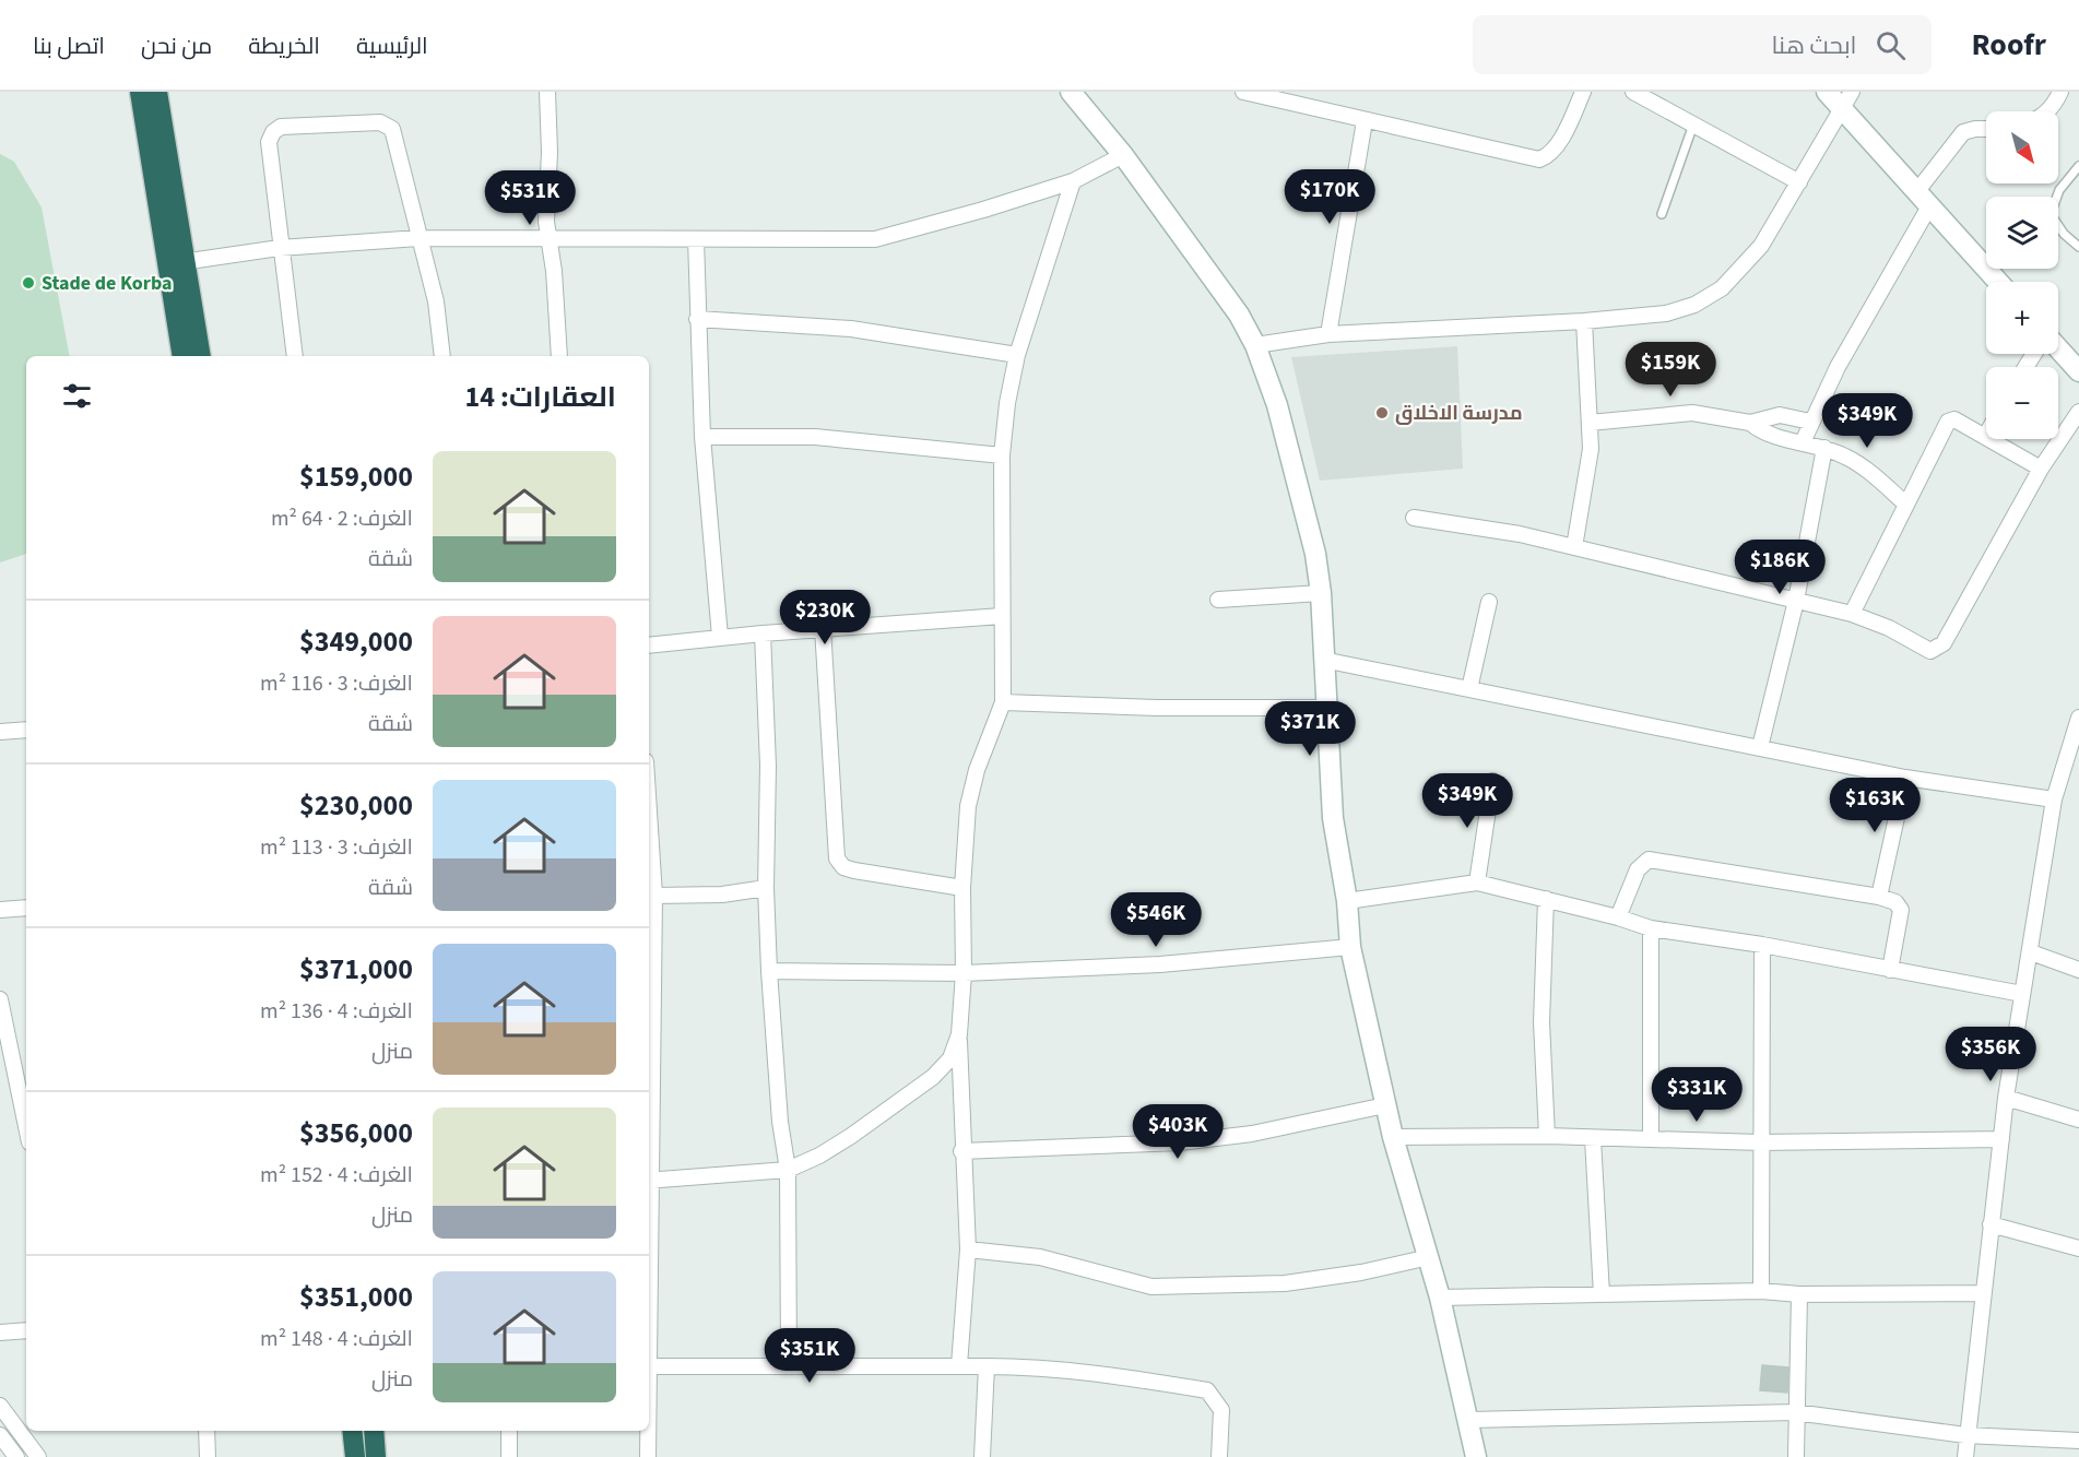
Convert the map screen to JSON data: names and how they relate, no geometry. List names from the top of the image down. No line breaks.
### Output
{"places":["Stade de Korba","مدرسة الاخلاق"],"north":"bottom right","page":{"header":"Roofr","search":"ابحث هنا","nav":["الرئيسية","الخريطة","من نحن","اتصل بنا"],"map_buttons":["+","−"],"price":["$170K","$531K","$159K","$349K","$186K","$230K","$371K","$349K","$163K","$546K","$356K","$331K","$403K","$351K"],"heading":"العقارات: 14","list":[{"name":"$159,000","note":"الغرف: 2 · 64 m² · شقة"},{"name":"$349,000","note":"الغرف: 3 · 116 m² · شقة"},{"name":"$230,000","note":"الغرف: 3 · 113 m² · شقة"},{"name":"$371,000","note":"الغرف: 4 · 136 m² · منزل"},{"name":"$356,000","note":"الغرف: 4 · 152 m² · منزل"},{"name":"$351,000","note":"الغرف: 4 · 148 m² · منزل"}]}}
